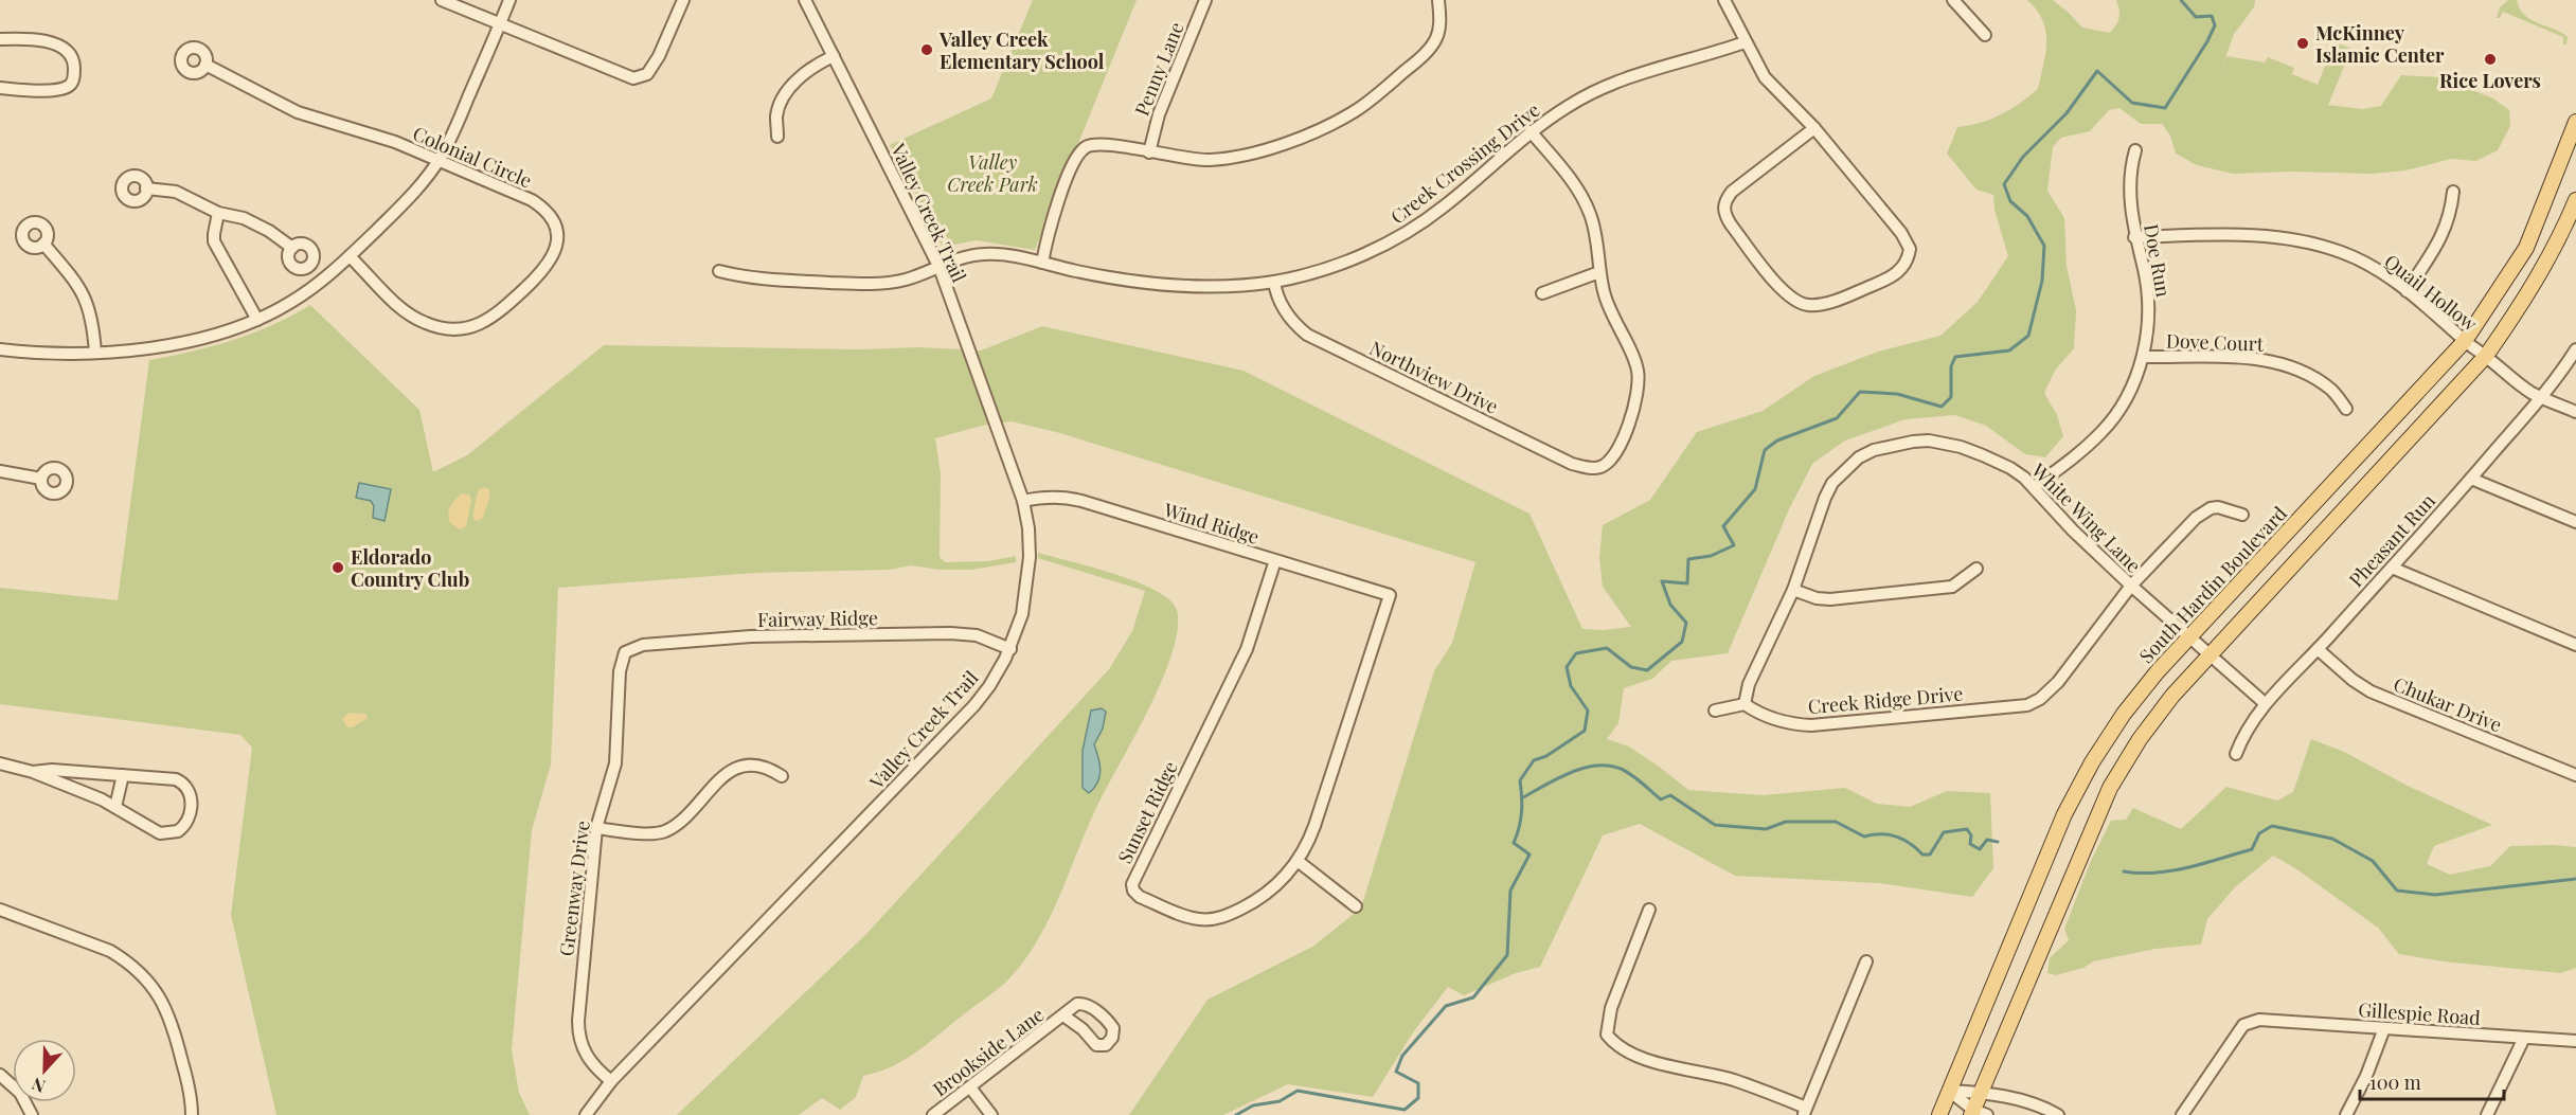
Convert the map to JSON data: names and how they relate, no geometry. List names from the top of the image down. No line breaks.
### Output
{"streets":{"main road":["South Hardin Boulevard"],"street":["Penny Lane","Colonial Circle","Creek Crossing Drive","Valley Creek Trail","Doe Run","Quail Hollow","Dove Court","Northview Drive","White Wing Lane","Wind Ridge","Pheasant Run","Fairway Ridge","Creek Ridge Drive","Chukar Drive","Sunset Ridge","Greenway Drive","Gillespie Road","Brookside Lane"]},"crossings":[["Creek Crossing Drive","Valley Creek Trail"],["Creek Crossing Drive","Northview Drive"],["Valley Creek Trail","Wind Ridge"],["Valley Creek Trail","Fairway Ridge"],["Valley Creek Trail","Greenway Drive"],["Doe Run","Quail Hollow"],["Doe Run","Dove Court"],["Doe Run","White Wing Lane"],["Quail Hollow","Pheasant Run"],["Quail Hollow","South Hardin Boulevard"],["White Wing Lane","Pheasant Run"],["White Wing Lane","South Hardin Boulevard"],["White Wing Lane","Creek Ridge Drive"],["Wind Ridge","Sunset Ridge"],["Pheasant Run","Chukar Drive"],["Fairway Ridge","Greenway Drive"]],"parks":["Valley Creek Park"],"places":["McKinney Islamic Center","Valley Creek Elementary School","Rice Lovers","Eldorado Country Club"],"scale_bar":"100 m","north":"bottom"}
